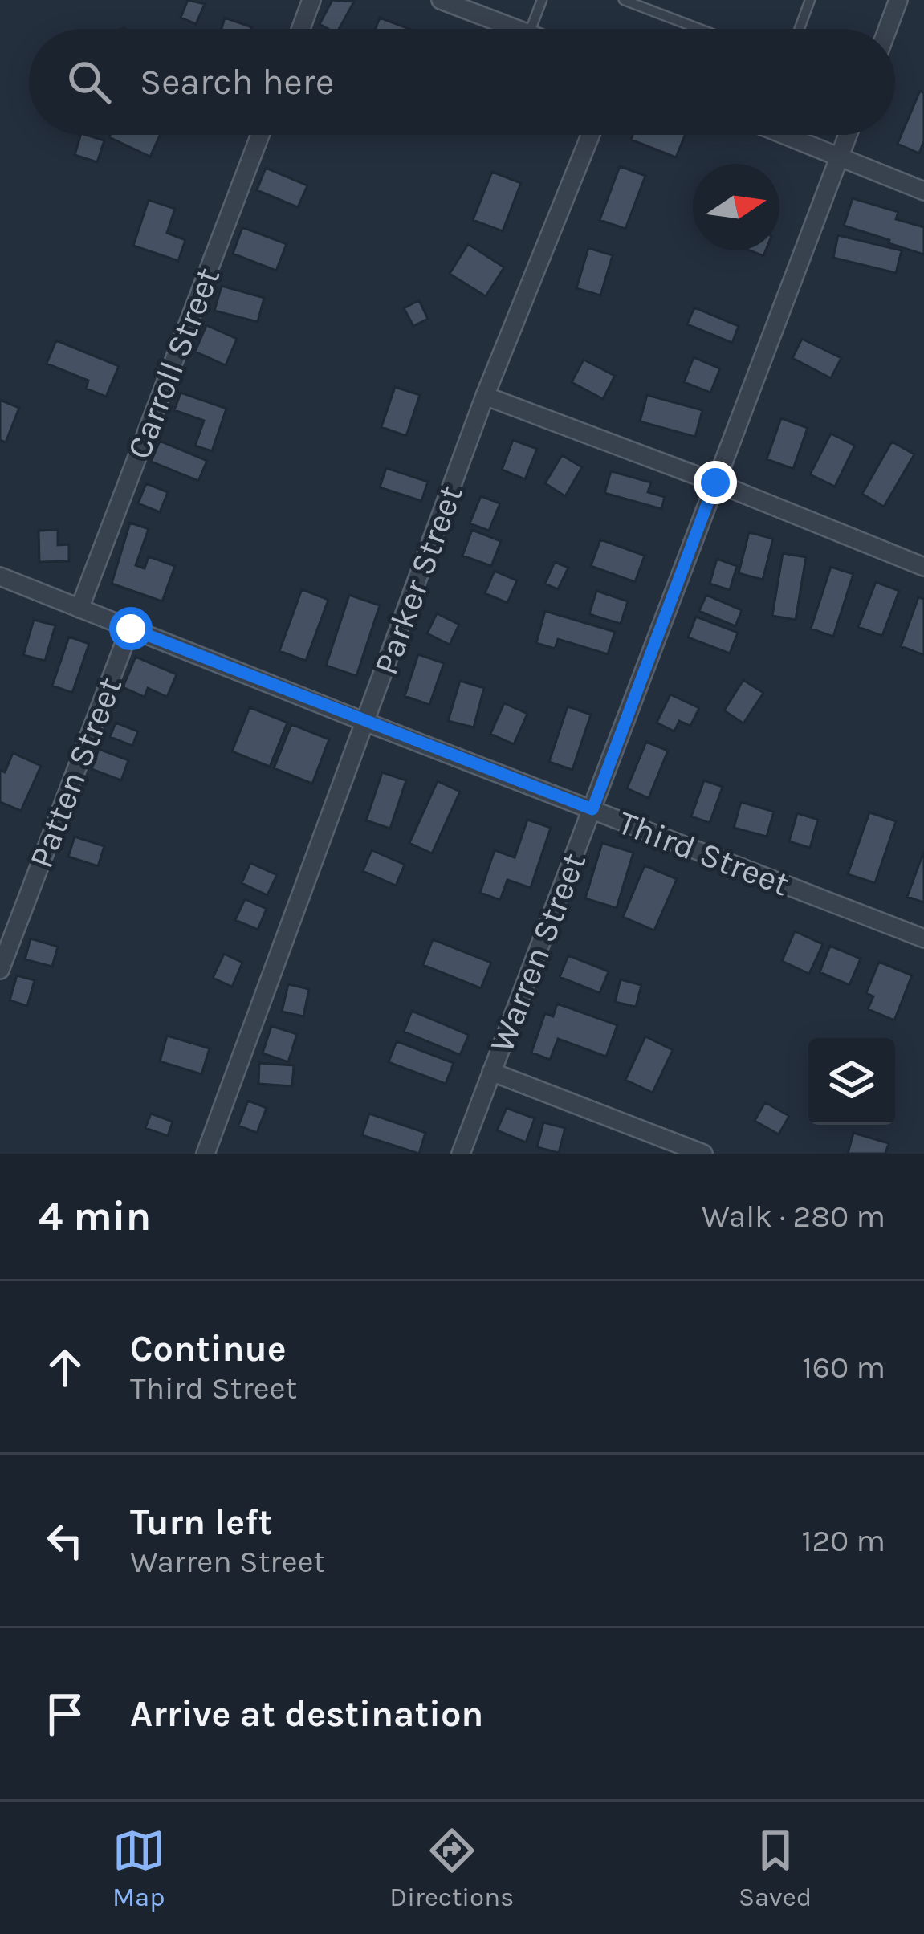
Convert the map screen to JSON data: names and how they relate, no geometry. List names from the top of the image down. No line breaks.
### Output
{"streets":{"street":["Carroll Street","Parker Street","Patten Street","Third Street","Warren Street"]},"crossings":[["Carroll Street","Third Street"],["Parker Street","Third Street"],["Patten Street","Third Street"],["Third Street","Warren Street"]],"north":"right","page":{"search":"Search here","heading":["4 min","Walk · 280 m"],"list":[["Continue","Third Street","160 m"],["Turn left","Warren Street","120 m"],"Arrive at destination"],"nav":["Map","Directions","Saved"]}}
